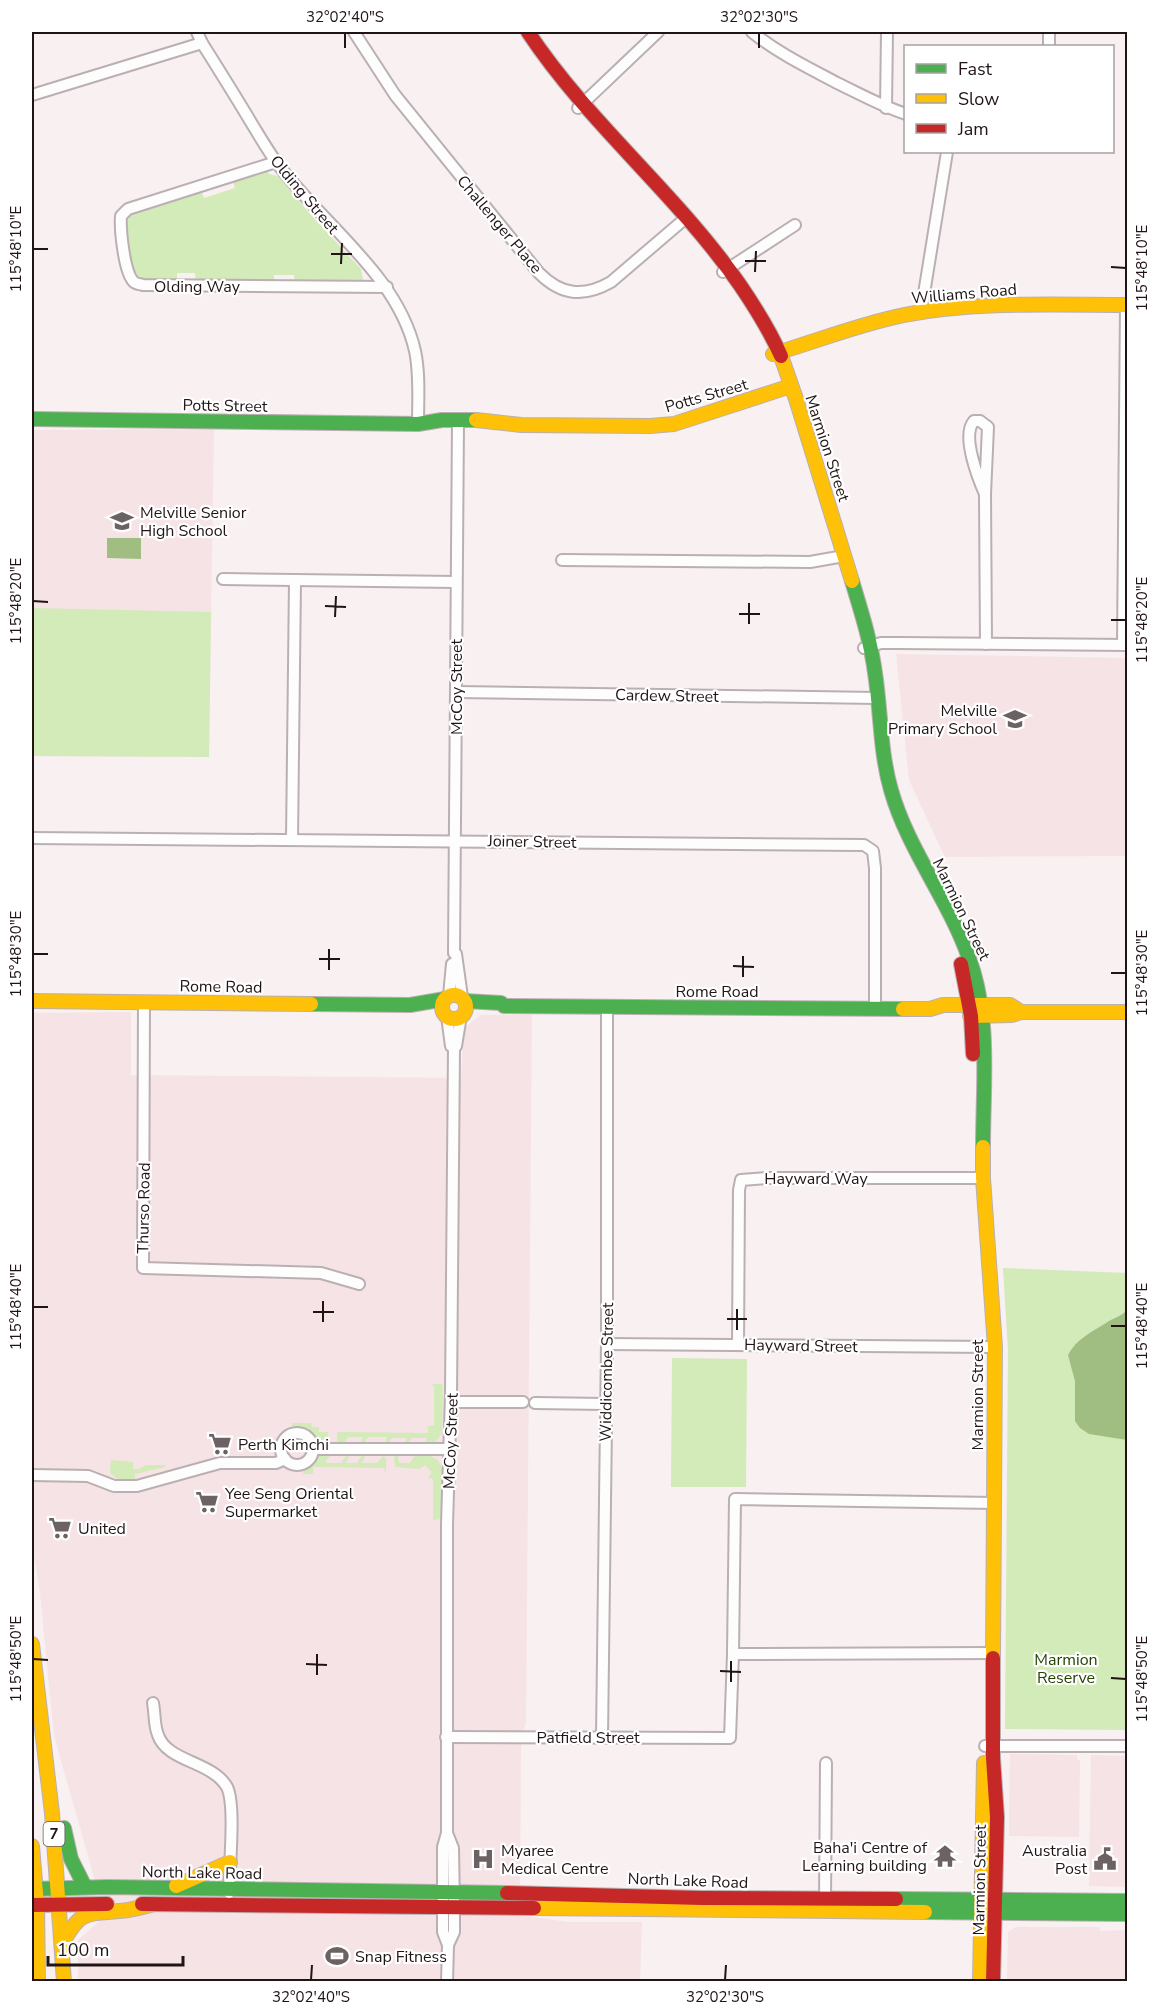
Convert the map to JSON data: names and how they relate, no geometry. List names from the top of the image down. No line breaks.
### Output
{"streets":{"main road":["Williams Road","Potts Street","Marmion Street","Rome Road","7","North Lake Road"],"street":["Olding Street","Challenger Place","Olding Way","McCoy Street","Cardew Street","Joiner Street","Hayward Way","Thurso Road","Hayward Street","Widdicombe Street","Patfield Street"]},"crossings":[["Olding Street","Olding Way"],["Olding Street","Potts Street"],["Challenger Place","Marmion Street"],["Williams Road","Marmion Street"],["Potts Street","Marmion Street"],["Potts Street","McCoy Street"],["Marmion Street","Cardew Street"],["Marmion Street","Rome Road"],["Marmion Street","Hayward Way"],["Marmion Street","Hayward Street"],["Marmion Street","North Lake Road"],["McCoy Street","Cardew Street"],["McCoy Street","Joiner Street"],["McCoy Street","Rome Road"],["McCoy Street","Patfield Street"],["McCoy Street","North Lake Road"],["Joiner Street","Rome Road"],["Rome Road","Thurso Road"],["Rome Road","Widdicombe Street"],["Hayward Way","Hayward Street"],["Hayward Street","Widdicombe Street"],["Widdicombe Street","Patfield Street"],["7","North Lake Road"]],"parks":["Marmion Reserve"],"places":{"school or university":["Melville Senior High School","Melville Primary School"],"supermarket":["Perth Kimchi","Yee Seng Oriental Supermarket","United"],"temple":["Baha'i Centre of Learning building"],"hospital":["Myaree Medical Centre"],"public building":["Australia Post"],"sports":["Snap Fitness"]},"legend":["Fast","Slow","Jam"],"scale_bar":"100 m","coordinates":["32°02'40\"S","32°02'30\"S","115°48'10\"E","115°48'20\"E","115°48'30\"E","115°48'40\"E","115°48'50\"E"]}
